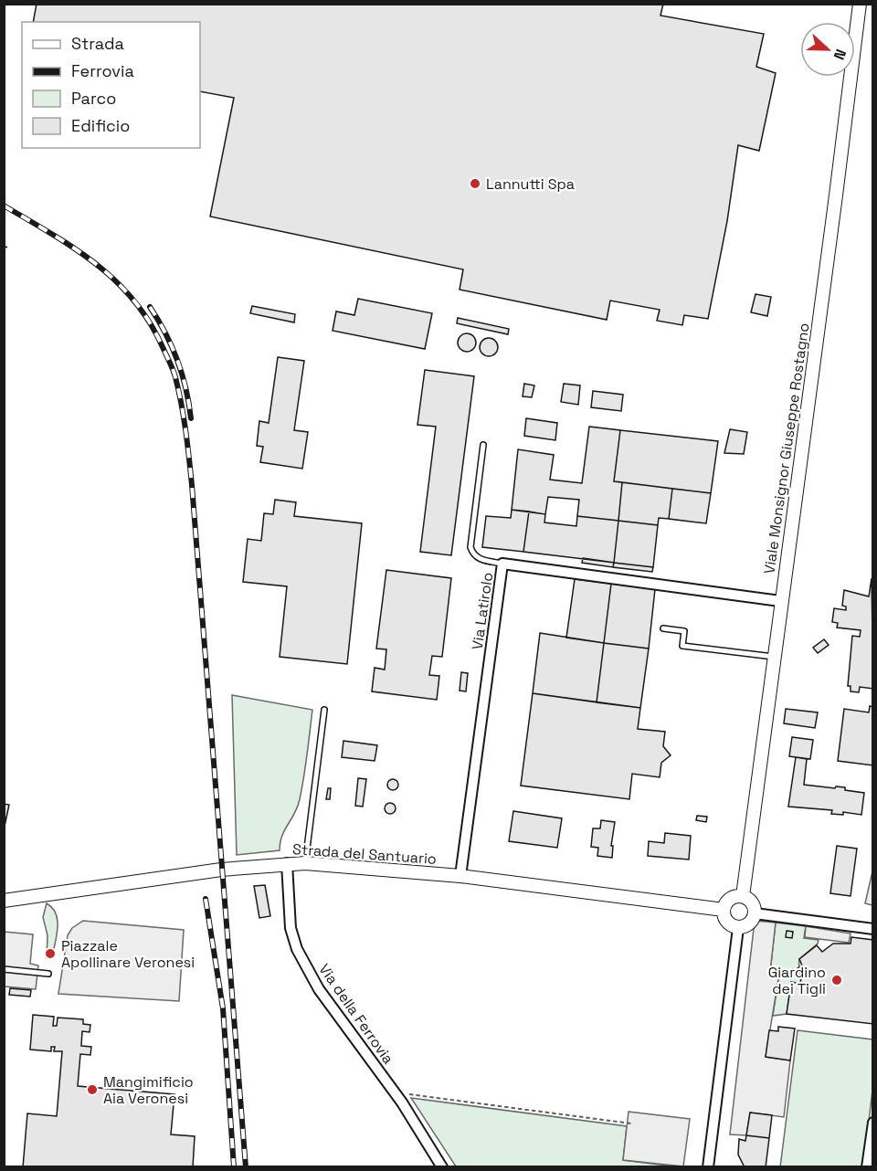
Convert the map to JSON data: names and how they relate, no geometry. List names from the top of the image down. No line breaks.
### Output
{"streets":{"street":["Viale Monsignor Giuseppe Rostagno","Via Latirolo","Strada del Santuario","Via della Ferrovia"]},"crossings":[["Viale Monsignor Giuseppe Rostagno","Via Latirolo"],["Viale Monsignor Giuseppe Rostagno","Strada del Santuario"],["Via Latirolo","Strada del Santuario"],["Strada del Santuario","Via della Ferrovia"]],"places":["Lannutti Spa","Piazzale Apollinare Veronesi","Giardino dei Tigli","Mangimificio Aia Veronesi"],"legend":["Strada","Ferrovia","Parco","Edificio"],"north":"right"}
